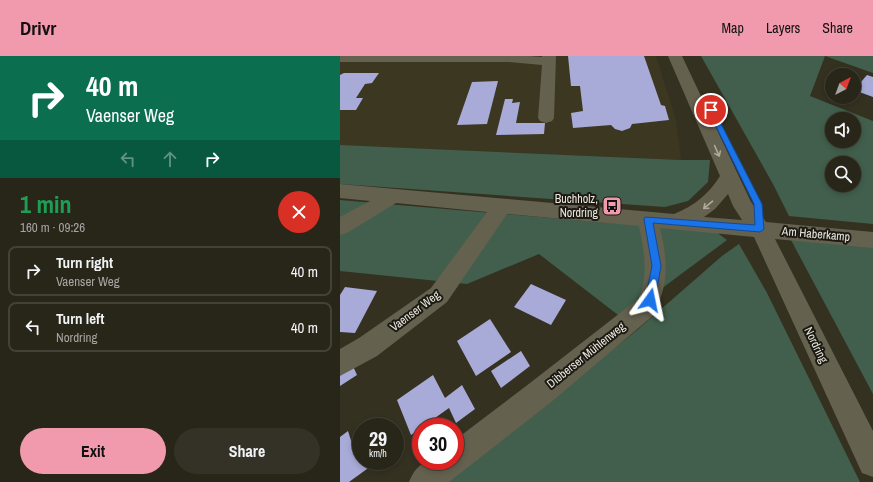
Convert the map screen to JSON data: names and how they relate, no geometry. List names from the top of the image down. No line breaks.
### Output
{"streets":{"street":["Am Haberkamp","Vaenser Weg","Nordring","Dibberser Mühlenweg"]},"crossings":[["Am Haberkamp","Nordring"]],"places":{"bus stop":["Buchholz, Nordring"]},"north":"top right","page":{"header":"Drivr","nav":["Map","Layers","Share"],"turn":["40 m","Vaenser Weg"],"heading":["1 min","160 m · 09:26"],"list":[{"name":"Turn right","note":"Vaenser Weg","value":"40 m"},{"name":"Turn left","note":"Nordring","value":"40 m"}],"speed":"29 km/h","limit":"30","buttons":["Exit","Share"]}}
